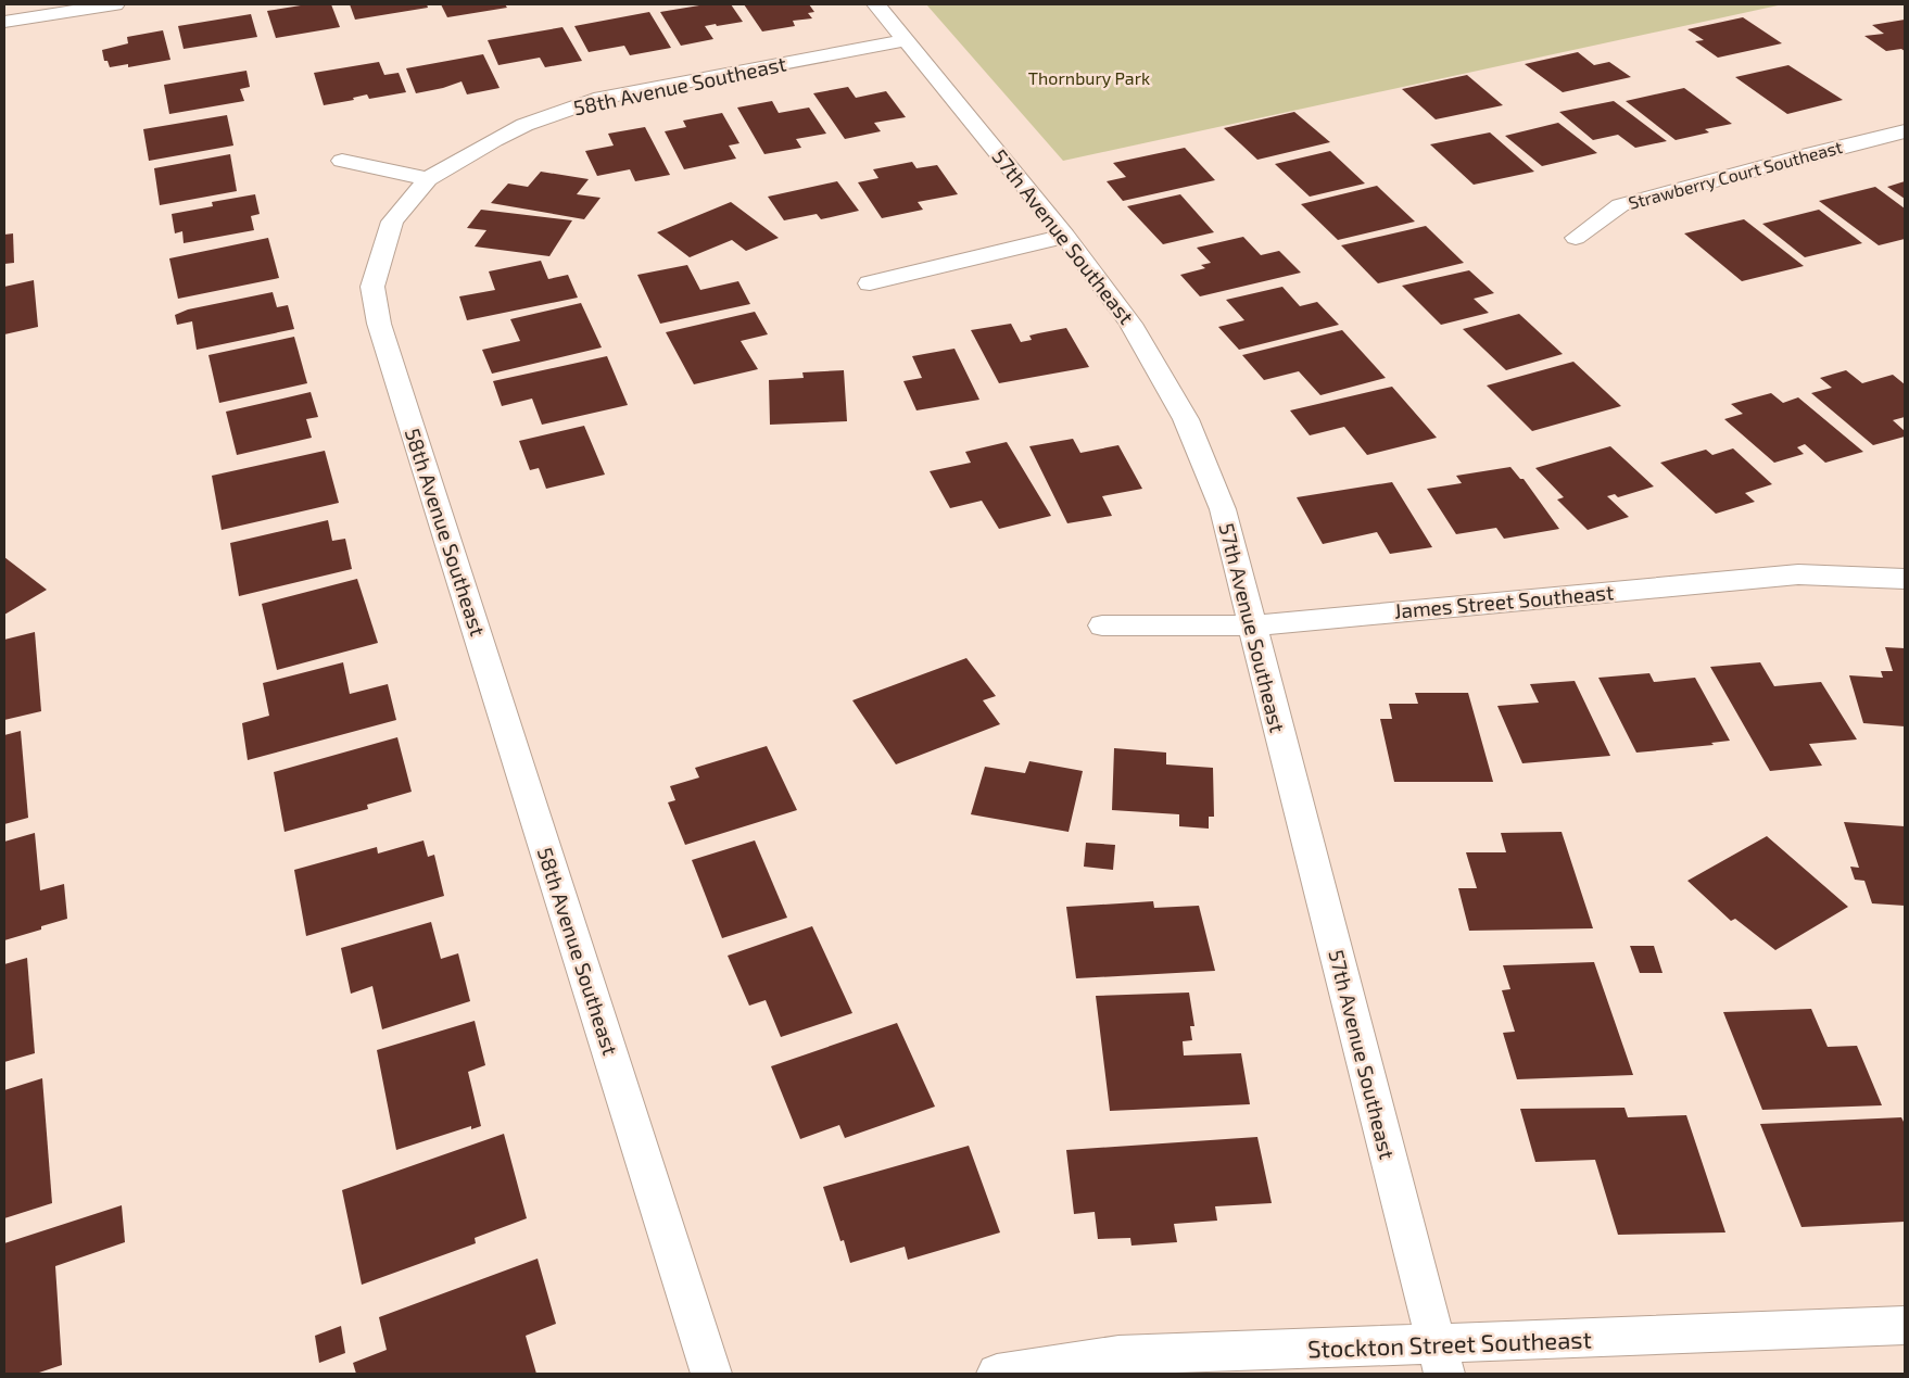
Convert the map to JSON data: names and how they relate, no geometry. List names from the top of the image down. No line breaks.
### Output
{"streets":{"street":["58th Avenue Southeast","Strawberry Court Southeast","57th Avenue Southeast","James Street Southeast","Stockton Street Southeast"]},"crossings":[["58th Avenue Southeast","57th Avenue Southeast"],["57th Avenue Southeast","James Street Southeast"],["57th Avenue Southeast","Stockton Street Southeast"]],"parks":["Thornbury Park"]}
